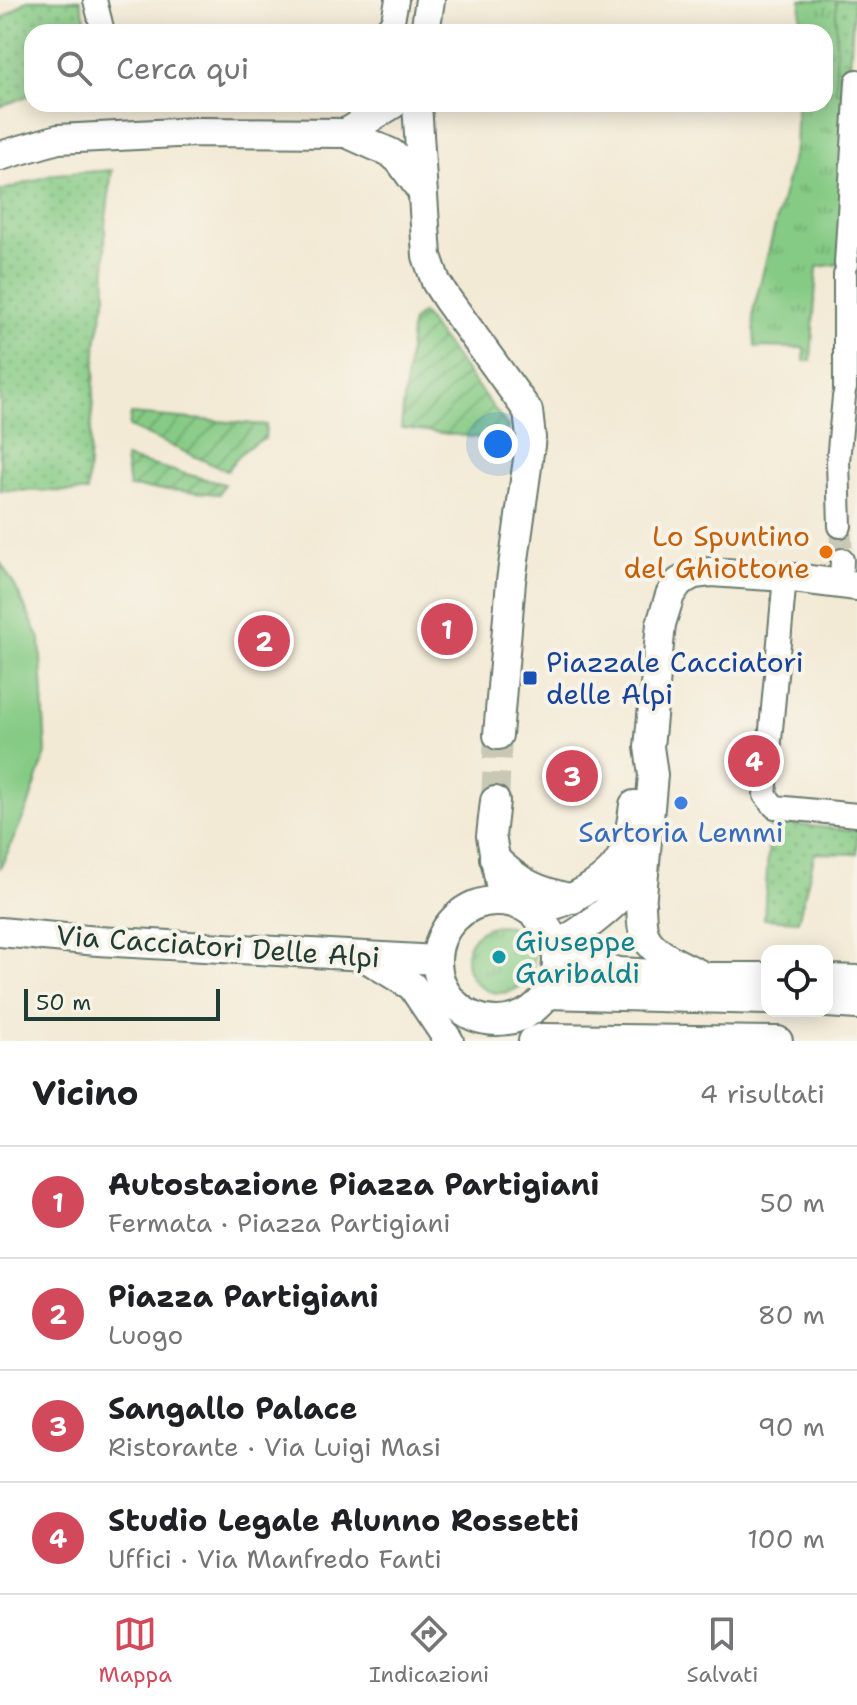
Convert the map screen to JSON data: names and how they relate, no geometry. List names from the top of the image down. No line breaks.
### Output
{"streets":{"street":["Via Cacciatori Delle Alpi"]},"places":{"other":["Lo Spuntino del Ghiottone","Sartoria Lemmi","Giuseppe Garibaldi"],"transit":["Piazzale Cacciatori delle Alpi"]},"scale_bar":"50 m","page":{"search":"Cerca qui","pins":["1","2","4","3"],"scale":"50 m","heading":["Vicino","4 risultati"],"list":[{"mark":"1","name":"Autostazione Piazza Partigiani","note":"Fermata · Piazza Partigiani","value":"50 m"},{"mark":"2","name":"Piazza Partigiani","note":"Luogo","value":"80 m"},{"mark":"3","name":"Sangallo Palace","note":"Ristorante · Via Luigi Masi","value":"90 m"},{"mark":"4","name":"Studio Legale Alunno Rossetti","note":"Uffici · Via Manfredo Fanti","value":"100 m"}],"nav":["Mappa","Indicazioni","Salvati"]}}
